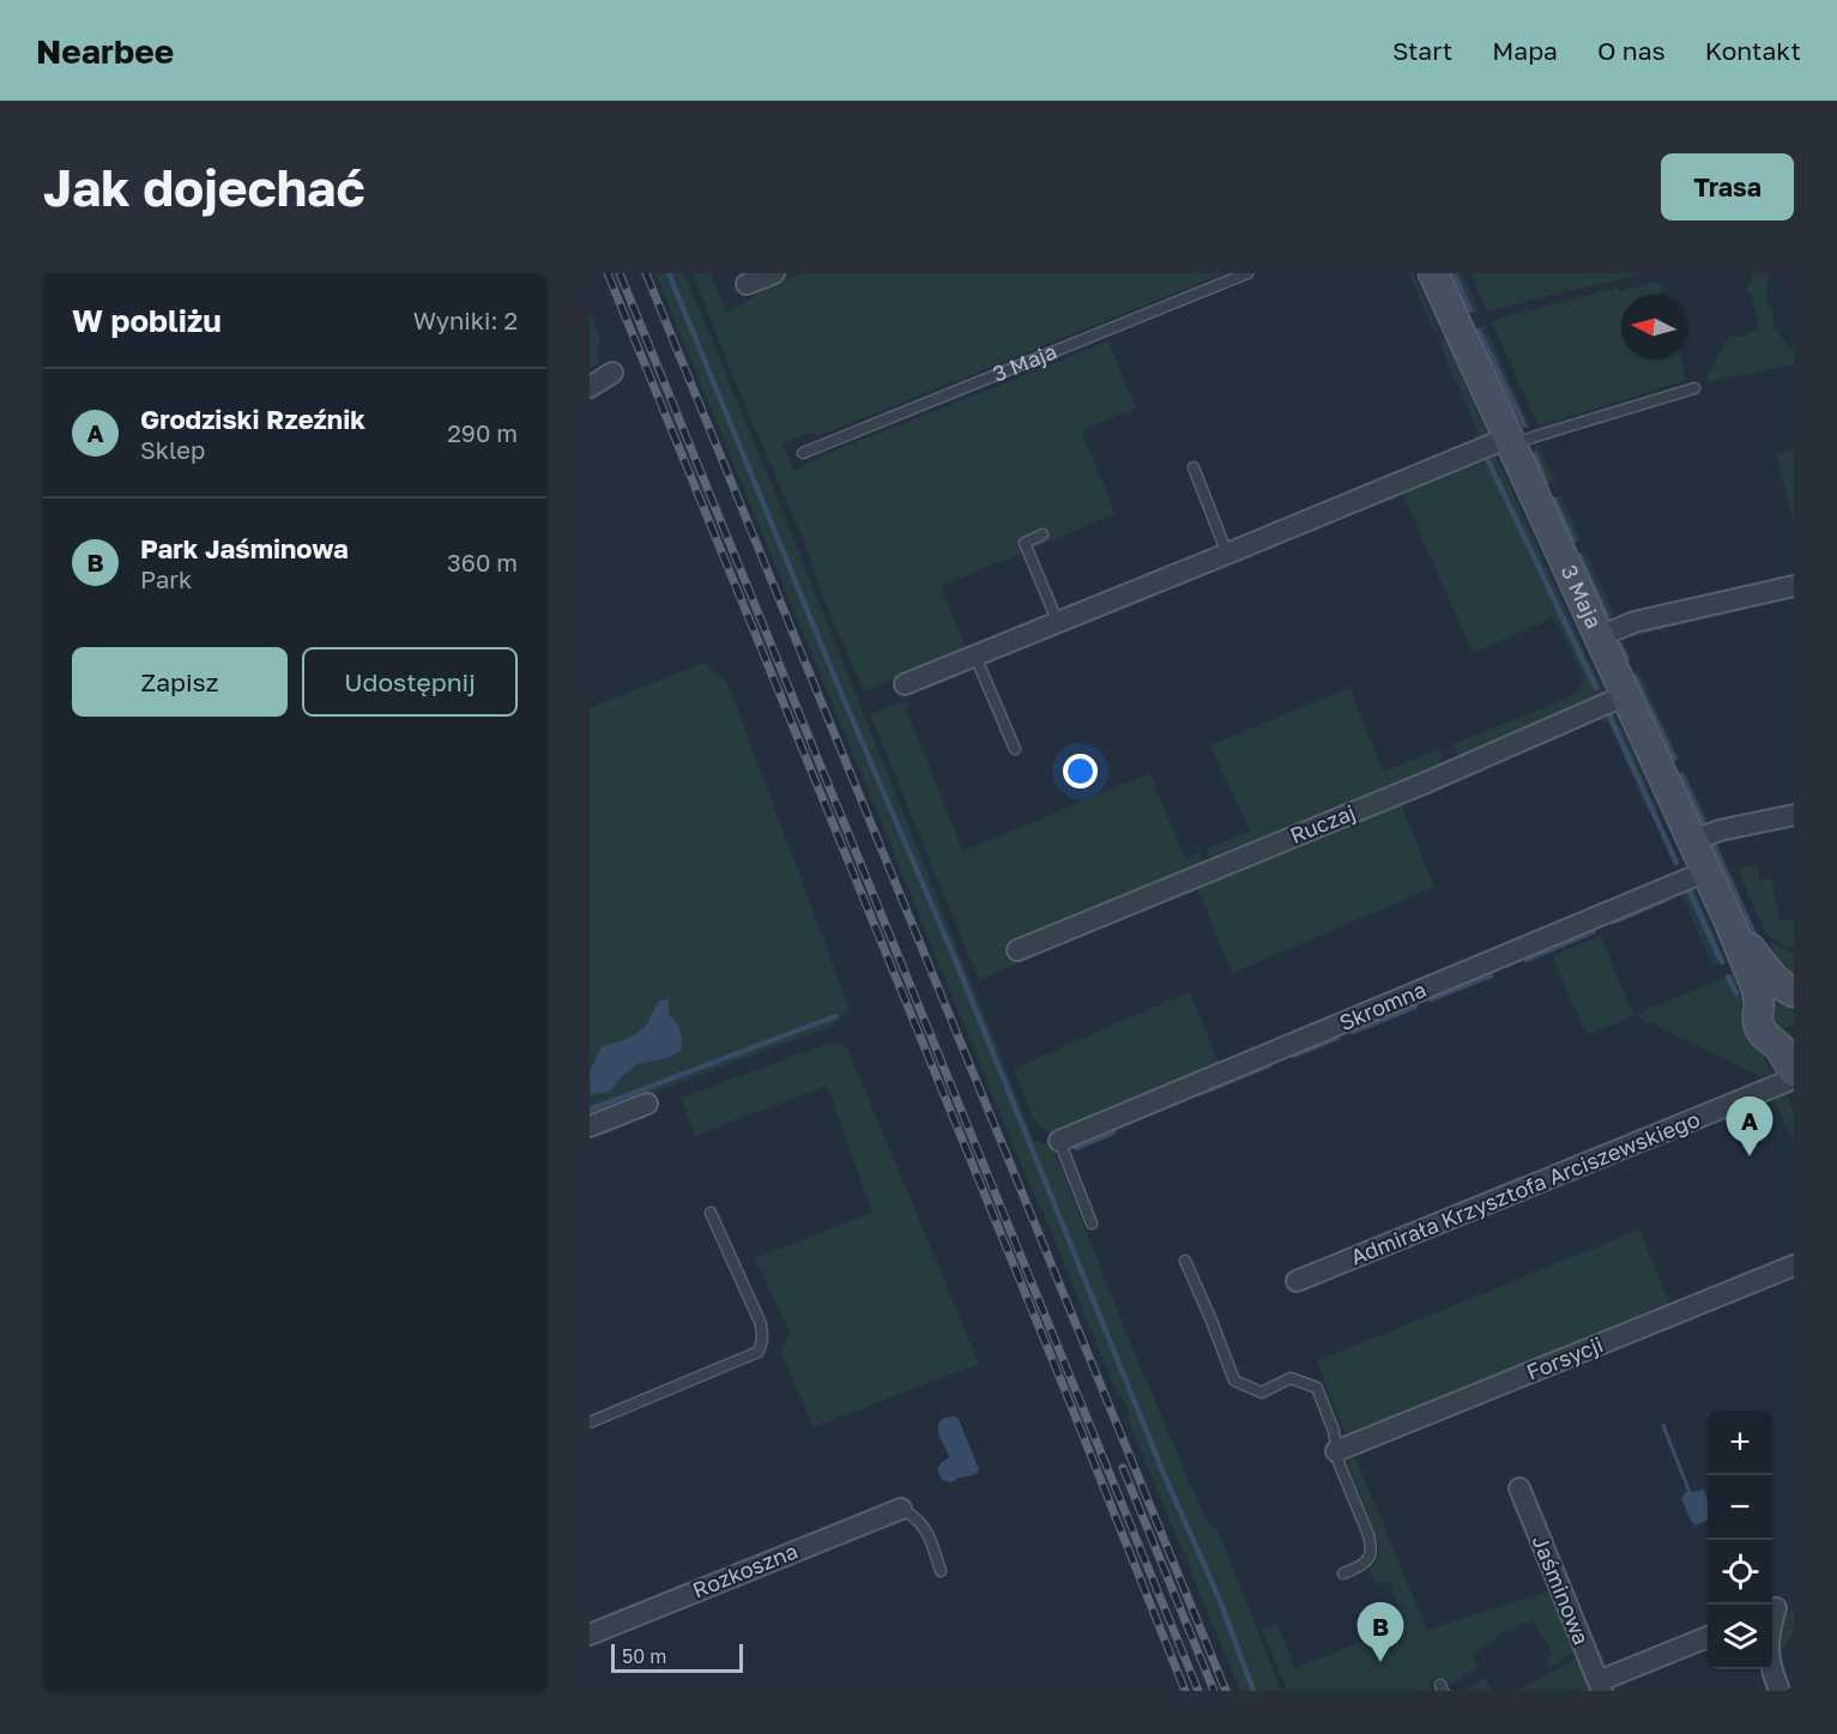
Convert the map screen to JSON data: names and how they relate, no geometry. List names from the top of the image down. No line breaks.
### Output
{"streets":{"street":["3 Maja","Ruczaj","Skromna","Admirała Krzysztofa Arciszewskiego","Forsycji","Rozkoszna","Jaśminowa"]},"crossings":[["3 Maja","Ruczaj"],["3 Maja","Skromna"]],"scale_bar":"50 m","north":"left","page":{"header":"Nearbee","nav":["Start","Mapa","O nas","Kontakt"],"buttons":["Trasa",["Zapisz","Udostępnij"]],"title":"Jak dojechać","heading":["W pobliżu","Wyniki: 2"],"list":[{"mark":"A","name":"Grodziski Rzeźnik","note":"Sklep","value":"290 m"},{"mark":"B","name":"Park Jaśminowa","note":"Park","value":"360 m"}],"pins":["A","B"],"map_buttons":["+","−"],"scale":"50 m"}}
